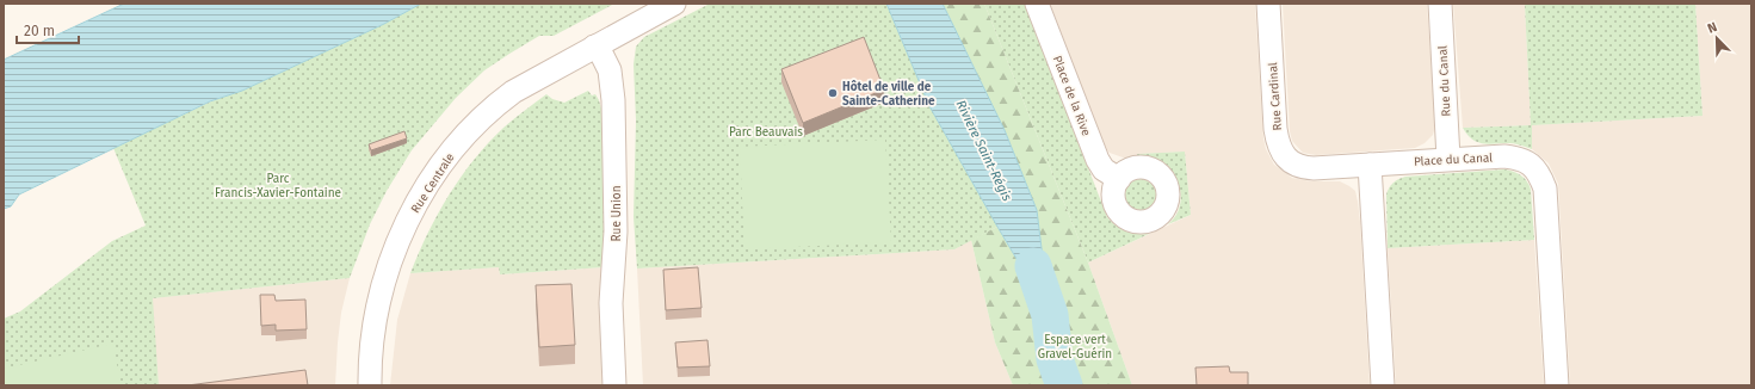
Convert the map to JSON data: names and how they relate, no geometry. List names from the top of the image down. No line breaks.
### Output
{"streets":{"street":["Rue du Canal","Place de la Rive","Rue Cardinal","Place du Canal","Rue Centrale","Rue Union"]},"crossings":[["Rue du Canal","Place du Canal"],["Rue Cardinal","Place du Canal"],["Rue Centrale","Rue Union"]],"water":["Rivière Saint-Régis"],"parks":["Parc Beauvais","Parc Francis-Xavier-Fontaine","Espace vert Gravel-Guérin"],"places":["Hôtel de ville de Sainte-Catherine"],"scale_bar":"20 m","north":"top left"}
